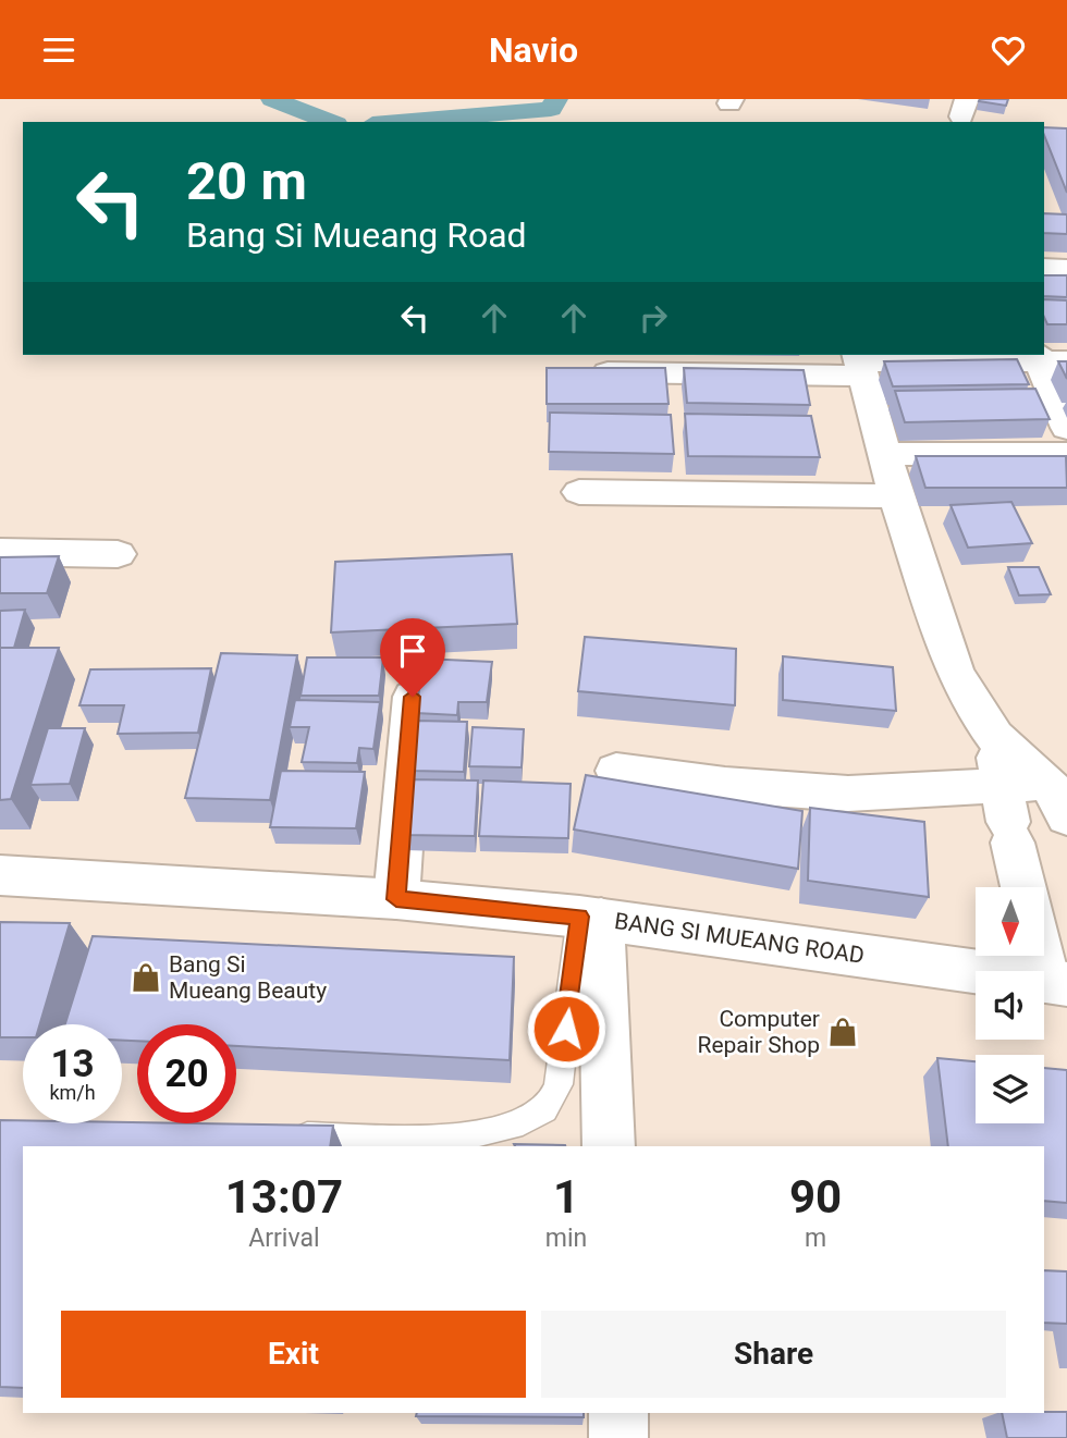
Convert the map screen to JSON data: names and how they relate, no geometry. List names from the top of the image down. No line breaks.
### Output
{"streets":{"street":["BANG SI MUEANG ROAD"]},"places":{"shop":["Bang Si Mueang Beauty","Computer Repair Shop"]},"north":"bottom","page":{"header":"Navio","turn":["20 m","Bang Si Mueang Road"],"speed":"13 km/h","limit":"20","eta":["13:07","Arrival","1","min","90","m"],"buttons":["Exit","Share"]}}
